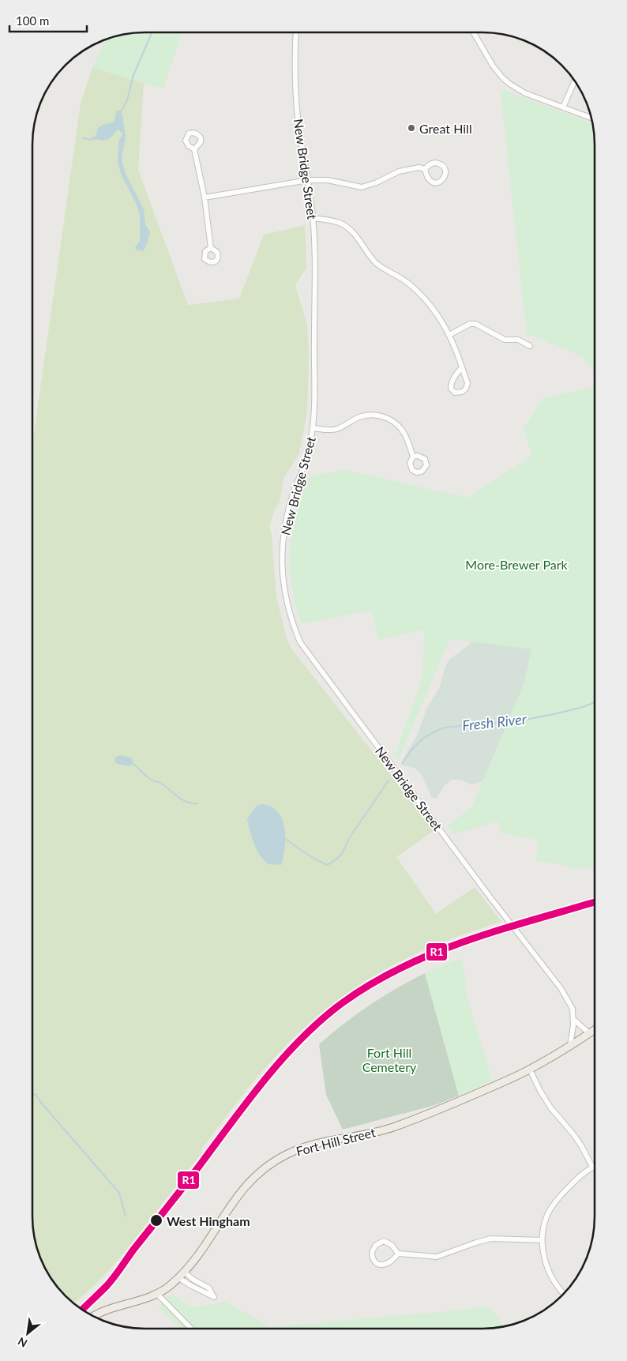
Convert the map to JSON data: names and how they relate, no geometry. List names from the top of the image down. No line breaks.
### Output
{"streets":{"main road":["Fort Hill Street"],"street":["New Bridge Street"]},"crossings":[["New Bridge Street","Fort Hill Street"]],"water":["Fresh River"],"parks":["More-Brewer Park","Fort Hill Cemetery"],"places":["Great Hill","West Hingham"],"lines":["transit line R1"],"scale_bar":"100 m","north":"bottom left"}
